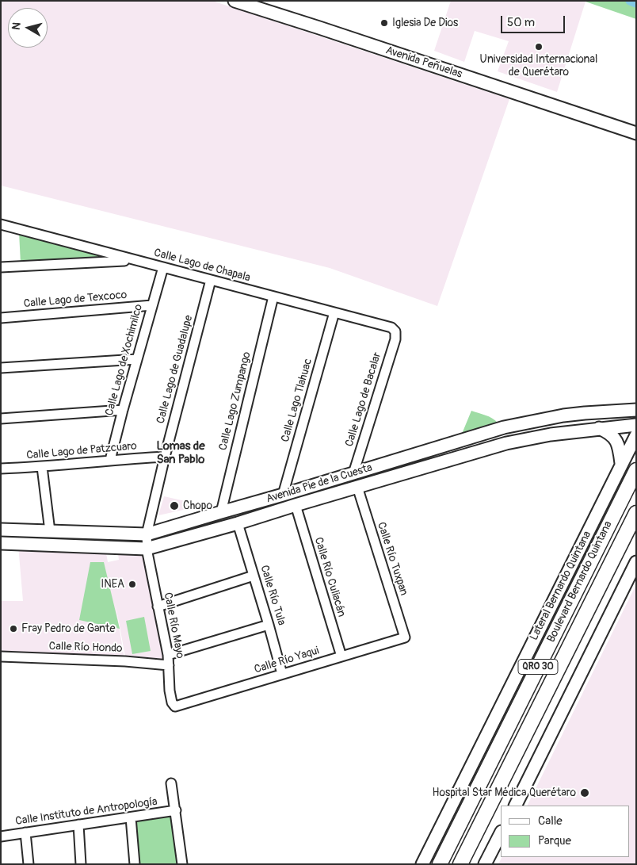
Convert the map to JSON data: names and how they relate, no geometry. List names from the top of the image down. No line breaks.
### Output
{"streets":{"main road":["Avenida Peñuelas","Avenida Pie de la Cuesta","Boulevard Bernardo Quintana","Lateral Bernardo Quintana","QRO 30"],"street":["Calle Lago de Chapala","Calle Lago de Texcoco","Calle Lago de Xochimilco","Calle Lago de Guadalupe","Calle Lago de Bacalar","Calle Lago Tlahuac","Calle Lago Zumpango","Calle Lago de Patzcuaro","Calle Río Tuxpan","Calle Río Culiacán","Calle Río Tula","Calle Río Mayo","Calle Río Hondo","Calle Río Yaqui","Calle Instituto de Antropología"]},"crossings":[["Calle Lago de Chapala","Calle Lago de Xochimilco"],["Calle Lago de Chapala","Calle Lago de Guadalupe"],["Calle Lago de Chapala","Calle Lago de Bacalar"],["Calle Lago de Chapala","Calle Lago Tlahuac"],["Calle Lago de Chapala","Calle Lago Zumpango"],["Calle Lago de Texcoco","Calle Lago de Xochimilco"],["Calle Lago de Xochimilco","Calle Lago de Patzcuaro"],["Calle Lago de Guadalupe","Calle Lago de Patzcuaro"],["Calle Lago de Guadalupe","Avenida Pie de la Cuesta"],["Calle Lago de Guadalupe","Calle Río Mayo"],["Calle Lago de Bacalar","Avenida Pie de la Cuesta"],["Calle Lago Tlahuac","Avenida Pie de la Cuesta"],["Calle Lago Zumpango","Avenida Pie de la Cuesta"],["Avenida Pie de la Cuesta","Calle Río Tuxpan"],["Avenida Pie de la Cuesta","Calle Río Culiacán"],["Avenida Pie de la Cuesta","Calle Río Tula"],["Avenida Pie de la Cuesta","Calle Río Mayo"],["Calle Río Tuxpan","Calle Río Yaqui"],["Calle Río Culiacán","Calle Río Yaqui"],["Calle Río Tula","Calle Río Yaqui"],["Calle Río Mayo","Calle Río Hondo"],["Calle Río Mayo","Calle Río Yaqui"]],"districts":["Lomas de San Pablo"],"places":["Iglesia De Dios","Universidad Internacional de Querétaro","Chopo","INEA","Fray Pedro de Gante","Hospital Star Médica Querétaro"],"legend":["Calle","Parque"],"scale_bar":"50 m","north":"left"}
